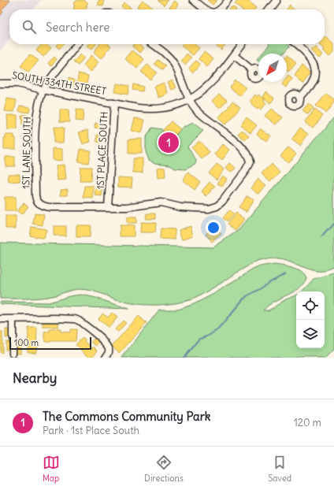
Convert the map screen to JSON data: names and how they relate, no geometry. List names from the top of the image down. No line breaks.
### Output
{"streets":{"street":["SOUTH 334TH STREET","1ST PLACE SOUTH","1ST LANE SOUTH"]},"crossings":[["SOUTH 334TH STREET","1ST PLACE SOUTH"],["SOUTH 334TH STREET","1ST LANE SOUTH"],["1ST PLACE SOUTH","1ST LANE SOUTH"]],"scale_bar":"100 m","north":"bottom left","page":{"search":"Search here","pins":"1","scale":"100 m","heading":"Nearby","list":[{"mark":"1","name":"The Commons Community Park","note":"Park · 1st Place South","value":"120 m"}],"nav":["Map","Directions","Saved"]}}
